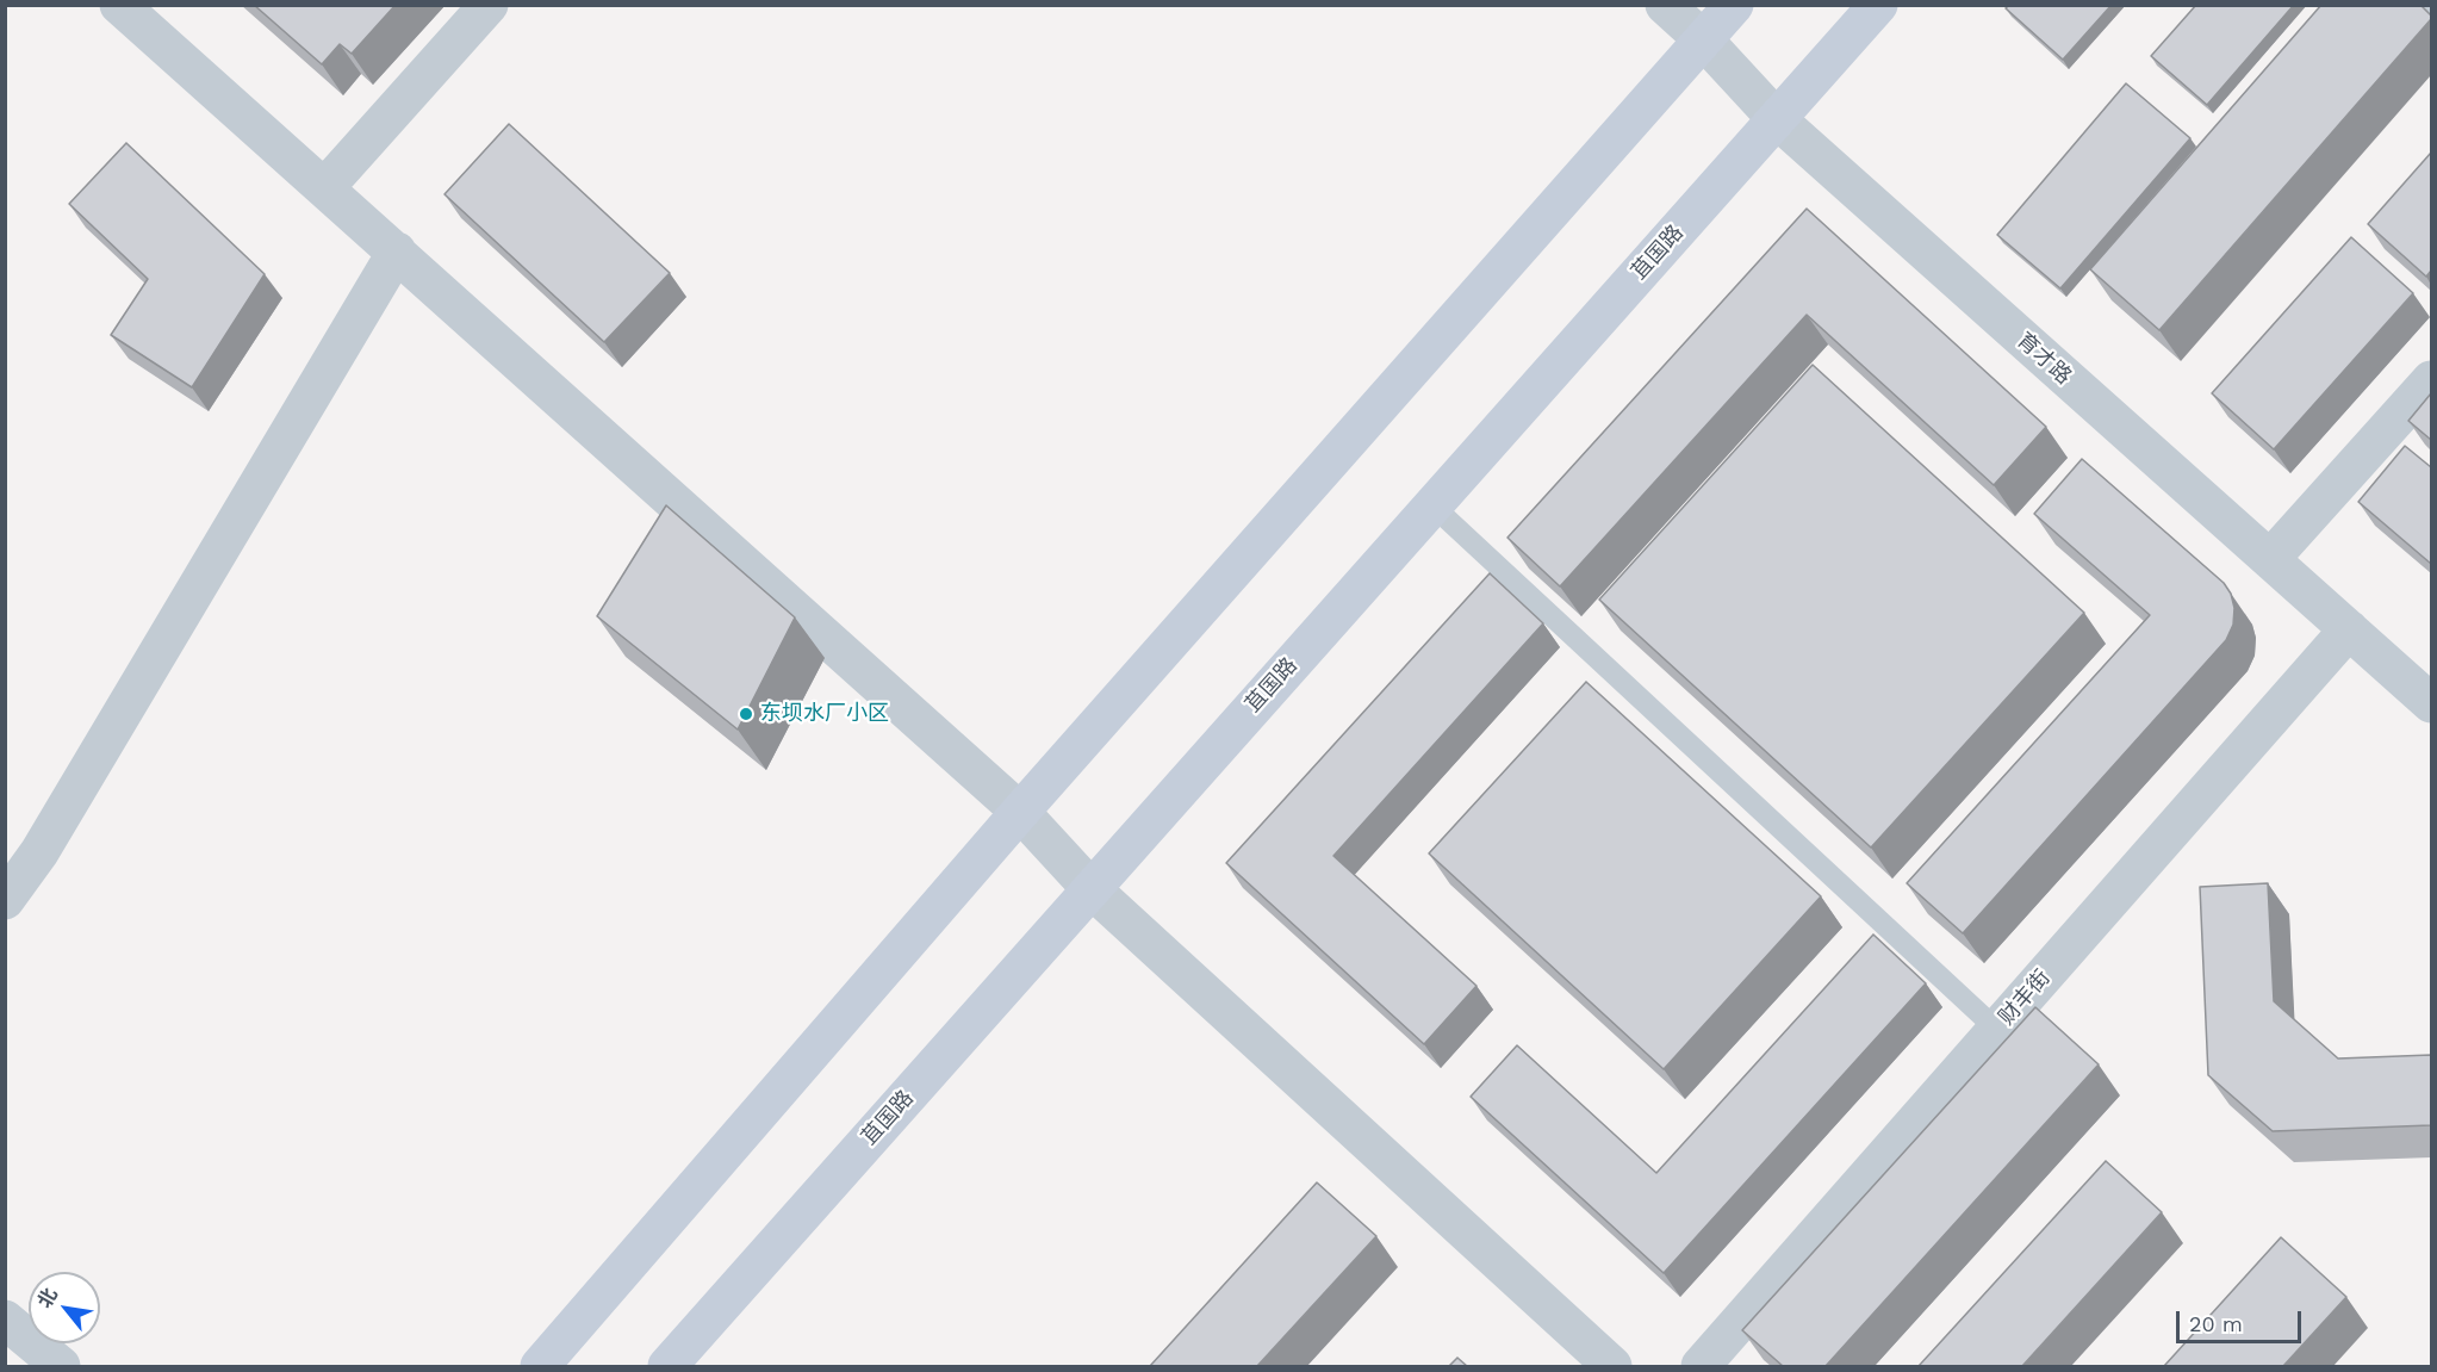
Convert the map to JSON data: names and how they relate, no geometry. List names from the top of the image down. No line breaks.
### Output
{"streets":{"main road":["苴国路"],"street":["育才路","财丰街"]},"crossings":[["苴国路","育才路"],["育才路","财丰街"]],"places":["东坝水厂小区"],"scale_bar":"20 m","north":"top left"}
